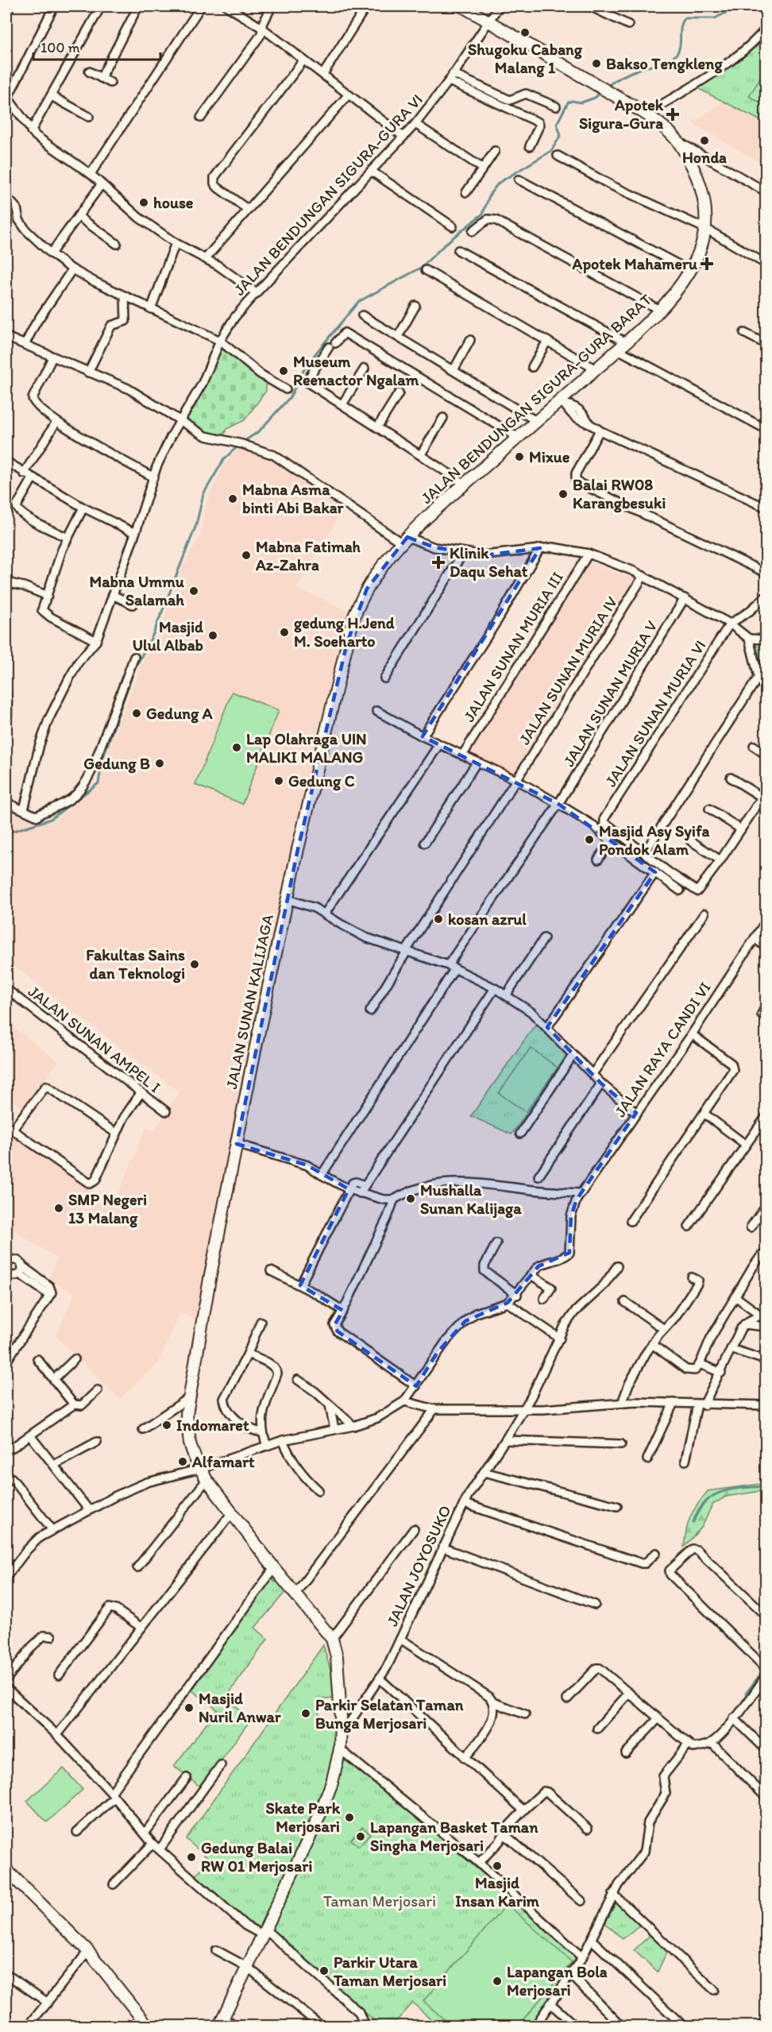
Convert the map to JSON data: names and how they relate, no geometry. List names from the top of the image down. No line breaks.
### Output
{"streets":{"main road":["JALAN BENDUNGAN SIGURA-GURA BARAT","JALAN SUNAN KALIJAGA"],"street":["JALAN BENDUNGAN SIGURA-GURA VI","JALAN SUNAN MURIA III","JALAN SUNAN MURIA IV","JALAN SUNAN MURIA V","JALAN SUNAN MURIA VI","JALAN SUNAN AMPEL I","JALAN RAYA CANDI VI","JALAN JOYOSUKO"]},"crossings":[["JALAN BENDUNGAN SIGURA-GURA VI","JALAN BENDUNGAN SIGURA-GURA BARAT"],["JALAN BENDUNGAN SIGURA-GURA BARAT","JALAN SUNAN KALIJAGA"]],"parks":["Taman Merjosari"],"places":{"other":["Shugoku Cabang Malang 1","Bakso Tengkleng","Honda","house","Museum Reenactor Ngalam","Mixue","Balai RW08 Karangbesuki","Mabna Asma binti Abi Bakar","Mabna Fatimah Az-Zahra","Mabna Ummu Salamah","gedung H.Jend M. Soeharto","Masjid Ulul Albab","Gedung A","Lap Olahraga UIN MALIKI MALANG","Gedung B","Gedung C","Masjid Asy Syifa Pondok Alam","kosan azrul","Fakultas Sains dan Teknologi","Mushalla Sunan Kalijaga","SMP Negeri 13 Malang","Indomaret","Alfamart","Masjid Nuril Anwar","Parkir Selatan Taman Bunga Merjosari","Skate Park Merjosari","Lapangan Basket Taman Singha Merjosari","Gedung Balai RW 01 Merjosari","Masjid Insan Karim","Parkir Utara Taman Merjosari","Lapangan Bola Merjosari"],"health":["Apotek Sigura-Gura","Apotek Mahameru","Klinik Daqu Sehat"]},"scale_bar":"100 m"}
